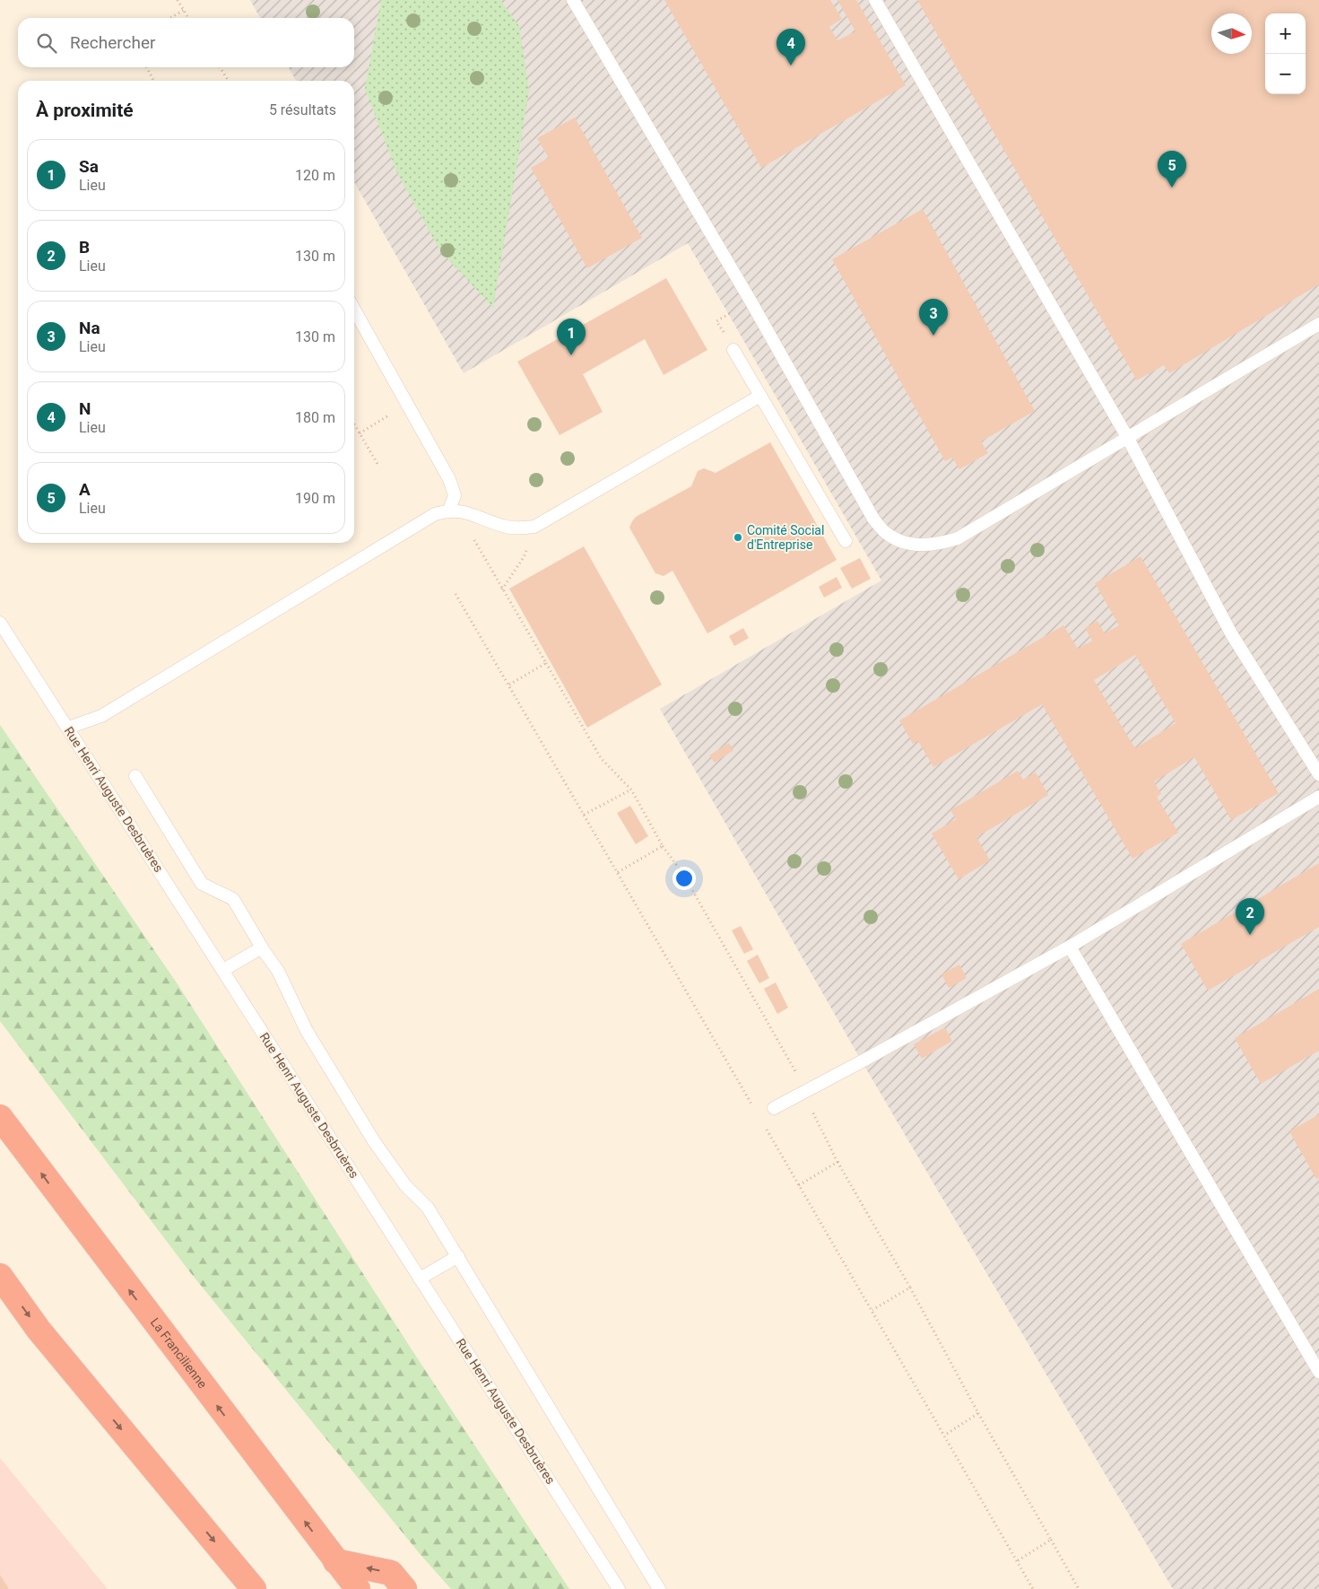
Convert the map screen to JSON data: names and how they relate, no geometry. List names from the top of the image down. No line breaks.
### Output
{"streets":{"highway":["La Francilienne"],"lane":["Rue Henri Auguste Desbruères"]},"places":["Comité Social d'Entreprise"],"north":"right","page":{"map_buttons":["+","−"],"search":"Rechercher","pins":["4","5","3","1","2"],"heading":["À proximité","5 résultats"],"list":[{"mark":"1","name":"Sa","note":"Lieu","value":"120 m"},{"mark":"2","name":"B","note":"Lieu","value":"130 m"},{"mark":"3","name":"Na","note":"Lieu","value":"130 m"},{"mark":"4","name":"N","note":"Lieu","value":"180 m"},{"mark":"5","name":"A","note":"Lieu","value":"190 m"}]}}
